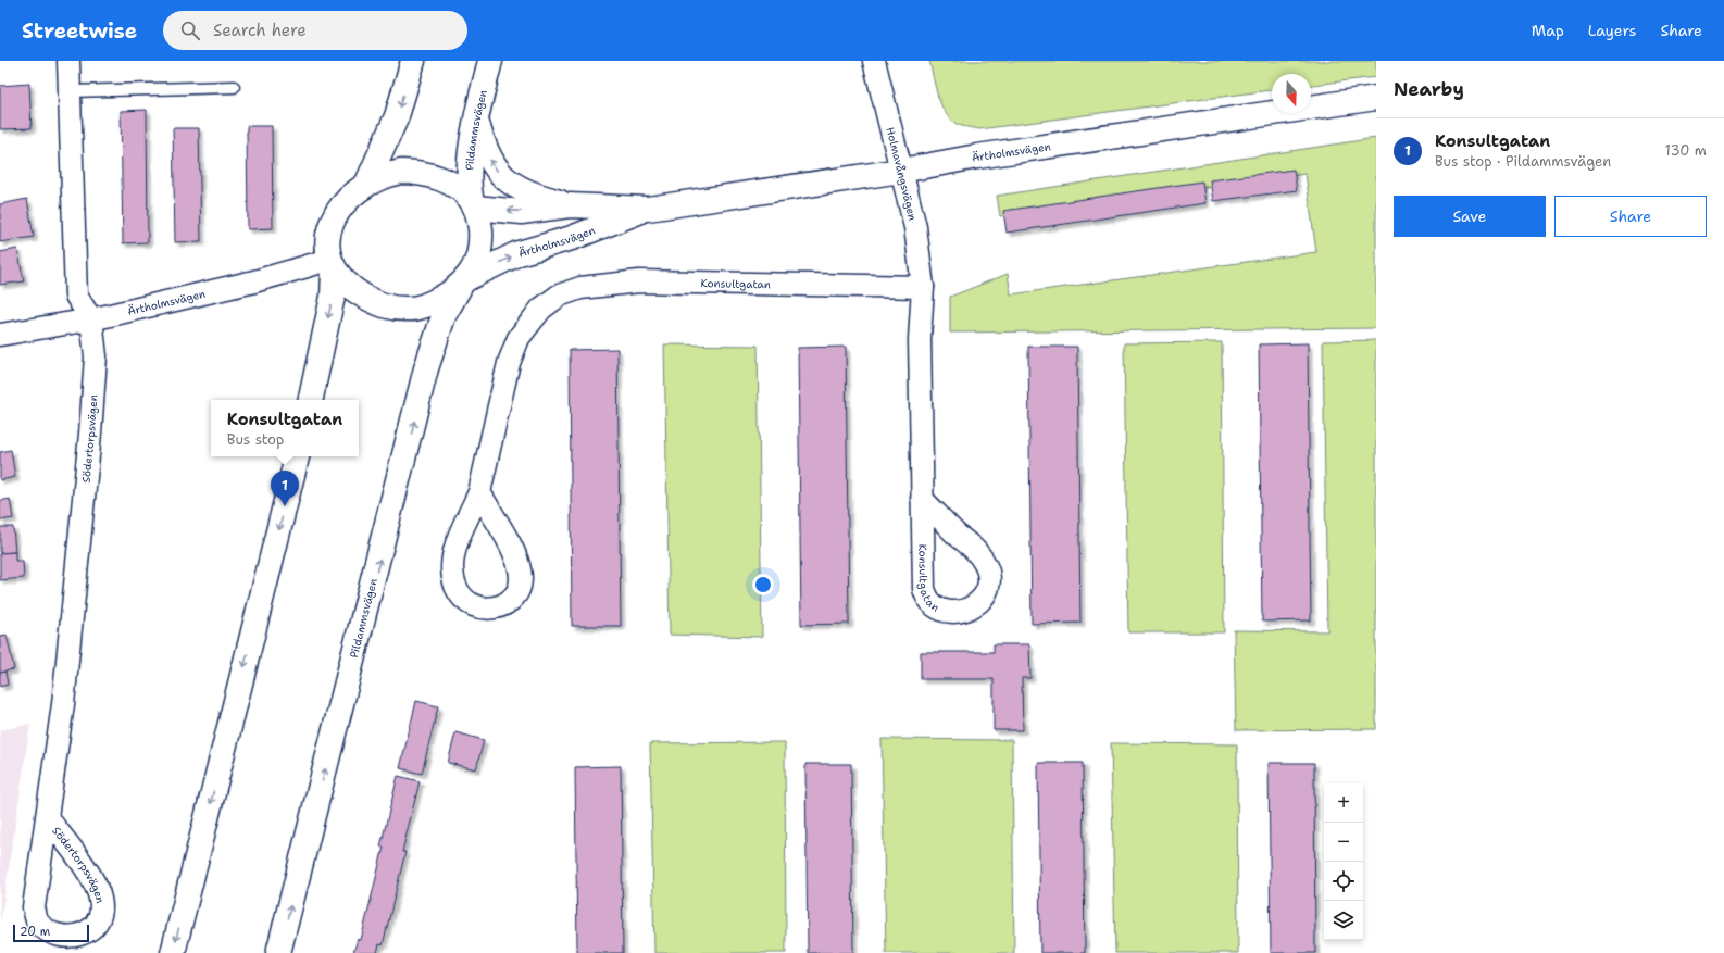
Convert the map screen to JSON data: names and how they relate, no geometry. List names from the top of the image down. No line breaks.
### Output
{"streets":{"main road":["Pildammsvägen","Ärtholmsvägen"],"street":["Holmavångsvägen","Konsultgatan","Södertorpsvägen"]},"crossings":[["Pildammsvägen","Ärtholmsvägen"],["Ärtholmsvägen","Holmavångsvägen"],["Ärtholmsvägen","Södertorpsvägen"],["Holmavångsvägen","Konsultgatan"]],"scale_bar":"20 m","north":"bottom","page":{"header":"Streetwise","search":"Search here","nav":["Map","Layers","Share"],"heading":"Nearby","list":[{"mark":"1","name":"Konsultgatan","note":"Bus stop · Pildammsvägen","value":"130 m"}],"buttons":["Save","Share"],"popup":["Konsultgatan","Bus stop"],"pins":"1","map_buttons":["+","−"],"scale":"20 m"}}
